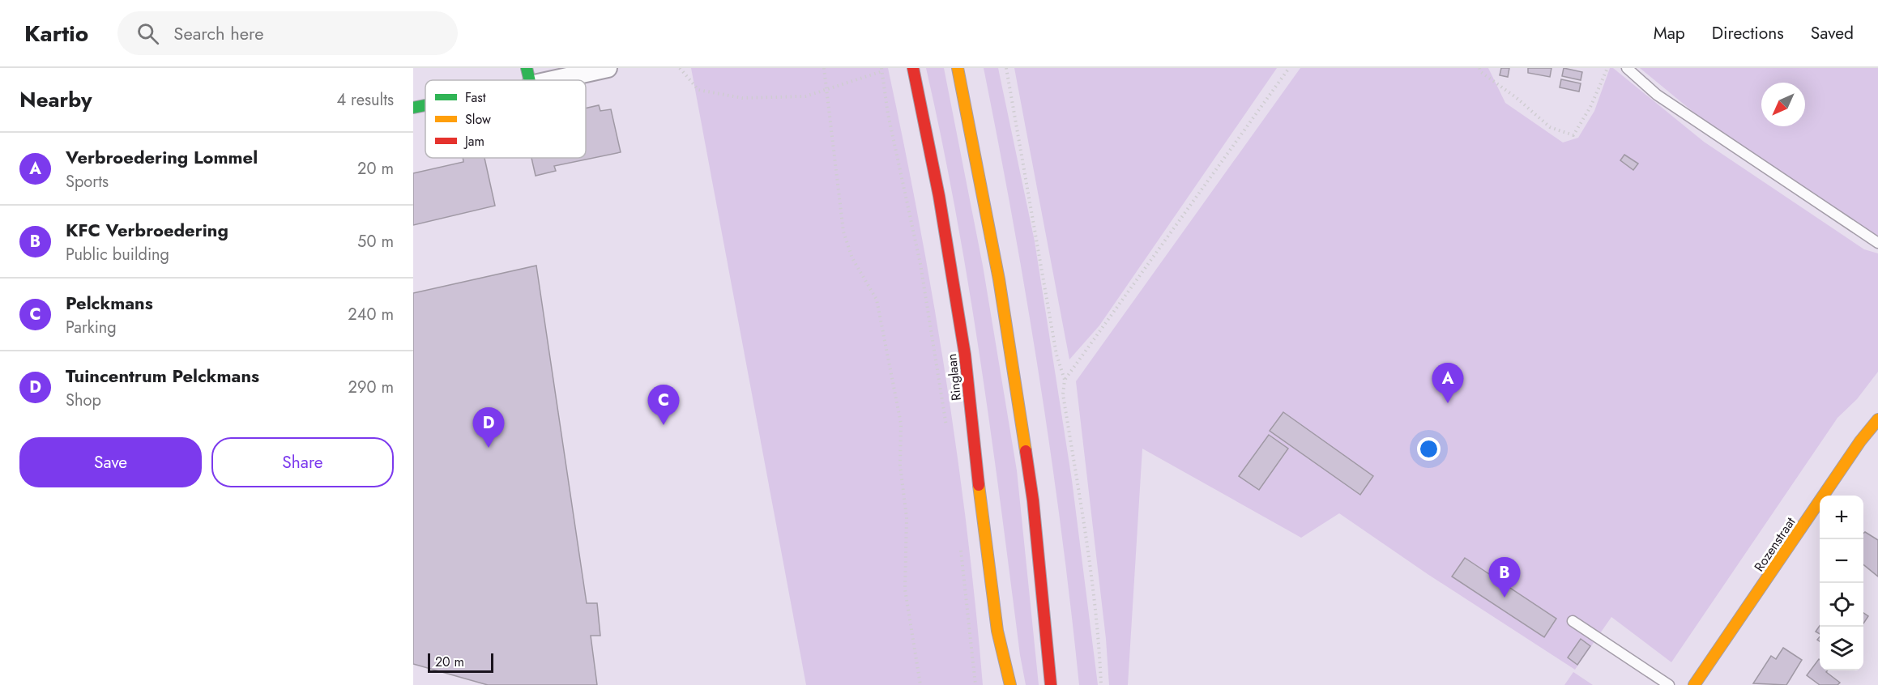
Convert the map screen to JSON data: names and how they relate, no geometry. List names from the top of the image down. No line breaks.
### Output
{"streets":{"main road":["Ringlaan","Rozenstraat"]},"legend":["Fast","Slow","Jam"],"scale_bar":"20 m","north":"bottom left","page":{"header":"Kartio","search":"Search here","nav":["Map","Directions","Saved"],"heading":["Nearby","4 results"],"list":[{"mark":"A","name":"Verbroedering Lommel","note":"Sports","value":"20 m"},{"mark":"B","name":"KFC Verbroedering","note":"Public building","value":"50 m"},{"mark":"C","name":"Pelckmans","note":"Parking","value":"240 m"},{"mark":"D","name":"Tuincentrum Pelckmans","note":"Shop","value":"290 m"}],"pins":["A","C","D","B"],"buttons":["Save","Share"],"map_buttons":["+","−"],"scale":"20 m"}}
